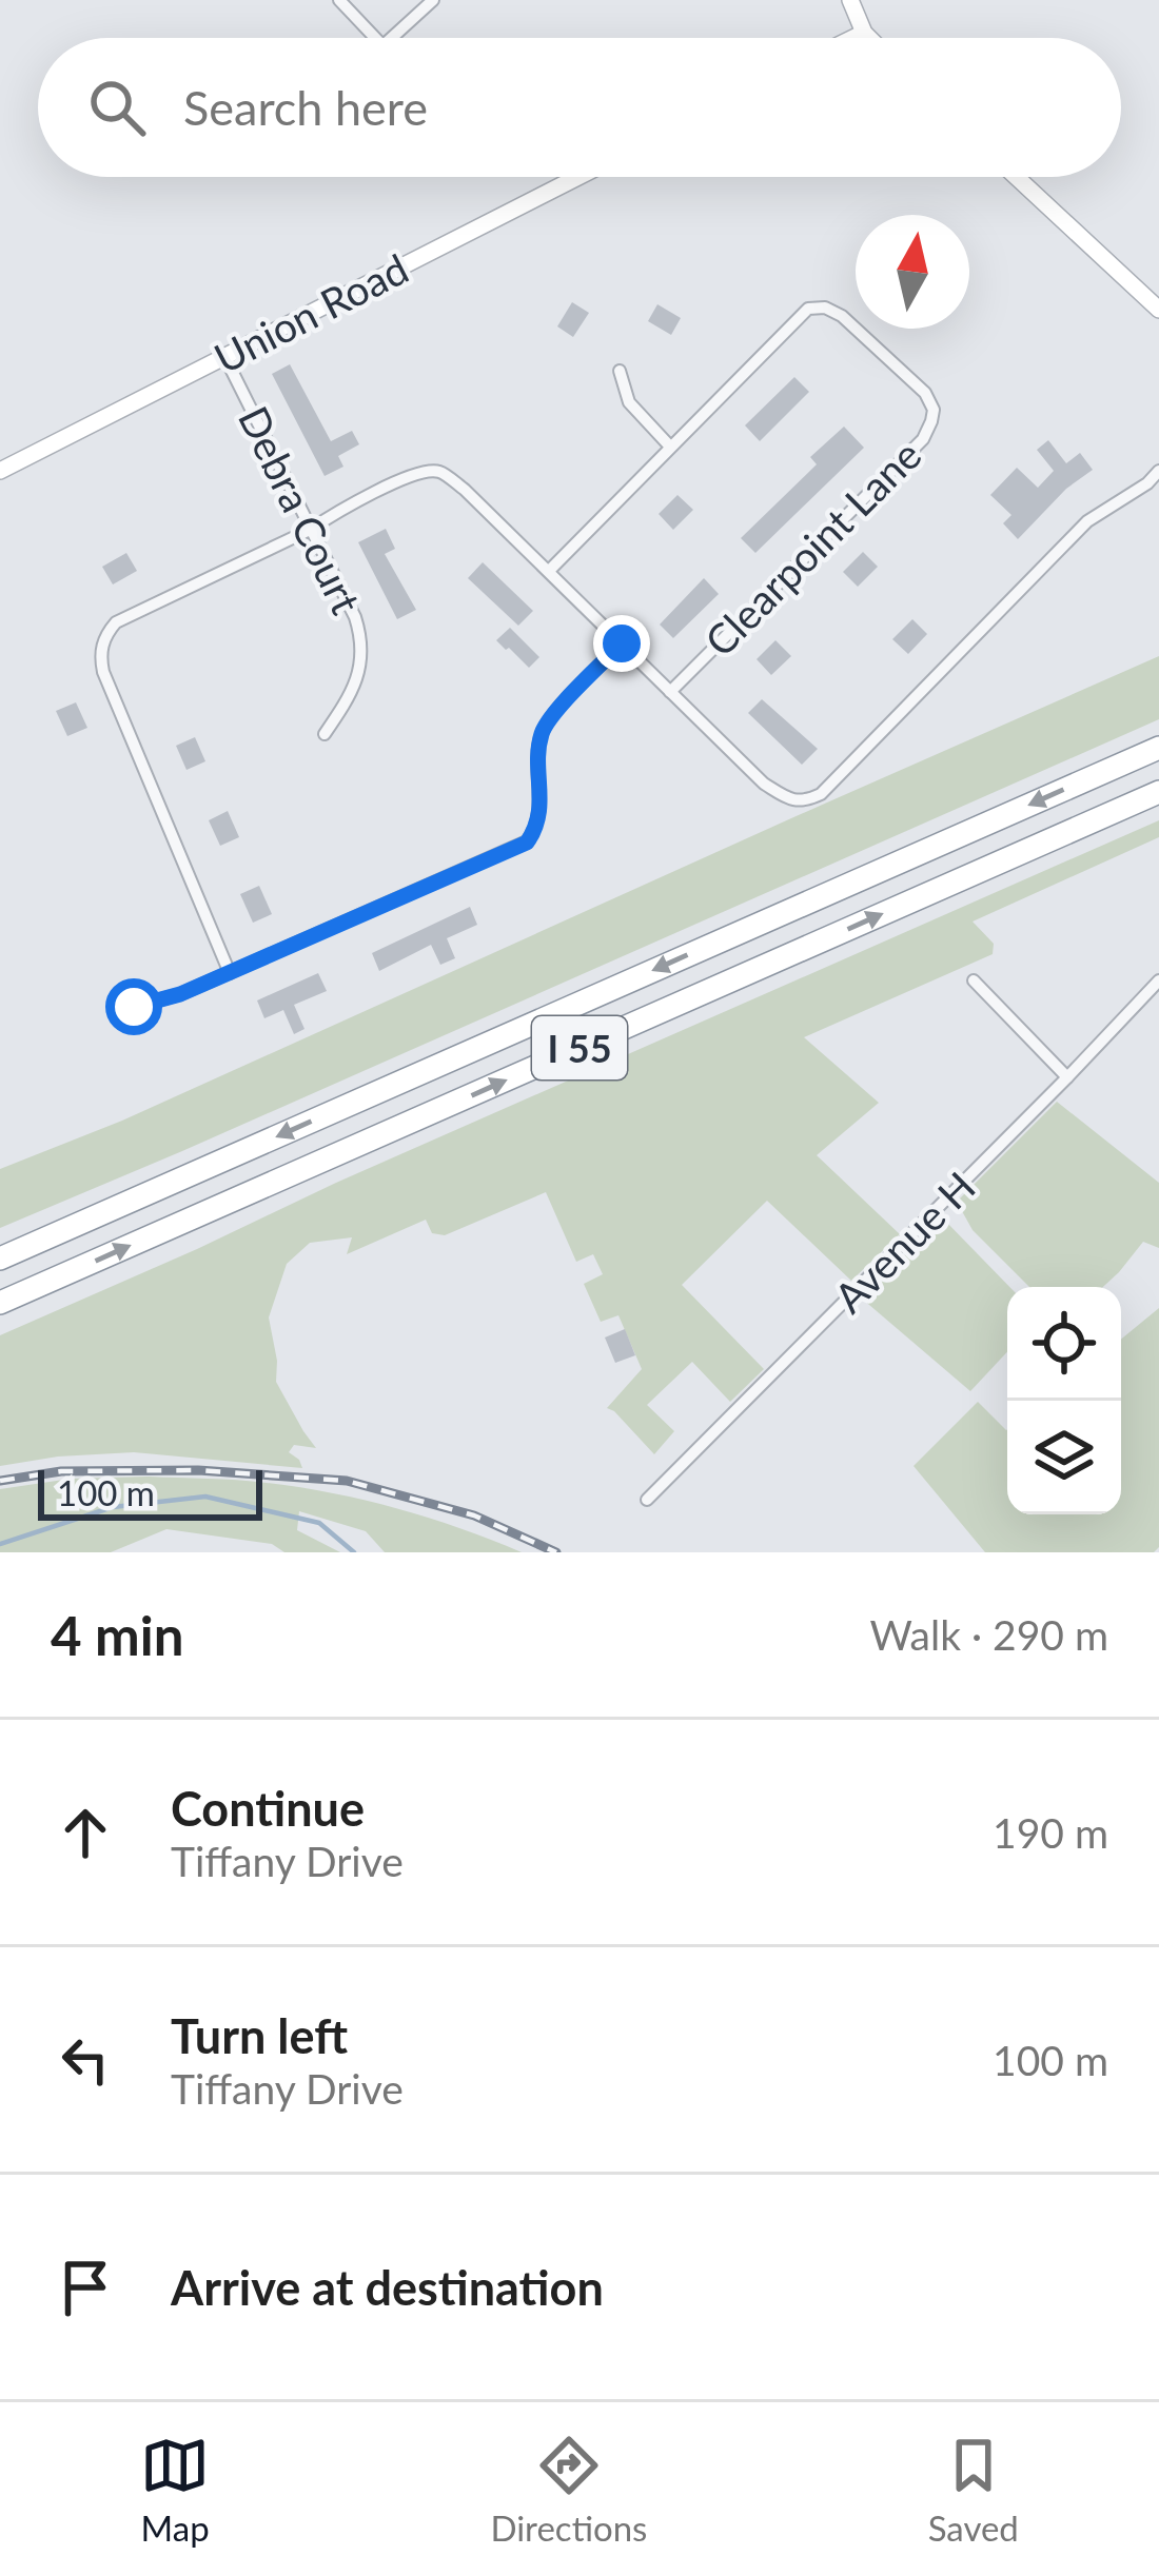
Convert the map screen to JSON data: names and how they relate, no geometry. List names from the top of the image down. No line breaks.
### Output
{"streets":{"highway":["I 55"],"street":["Union Road","Debra Court","Clearpoint Lane","Avenue H"]},"crossings":[["Union Road","Debra Court"]],"scale_bar":"100 m","north":"top","page":{"search":"Search here","scale":"100 m","heading":["4 min","Walk · 290 m"],"list":[["Continue","Tiffany Drive","190 m"],["Turn left","Tiffany Drive","100 m"],"Arrive at destination"],"nav":["Map","Directions","Saved"]}}
